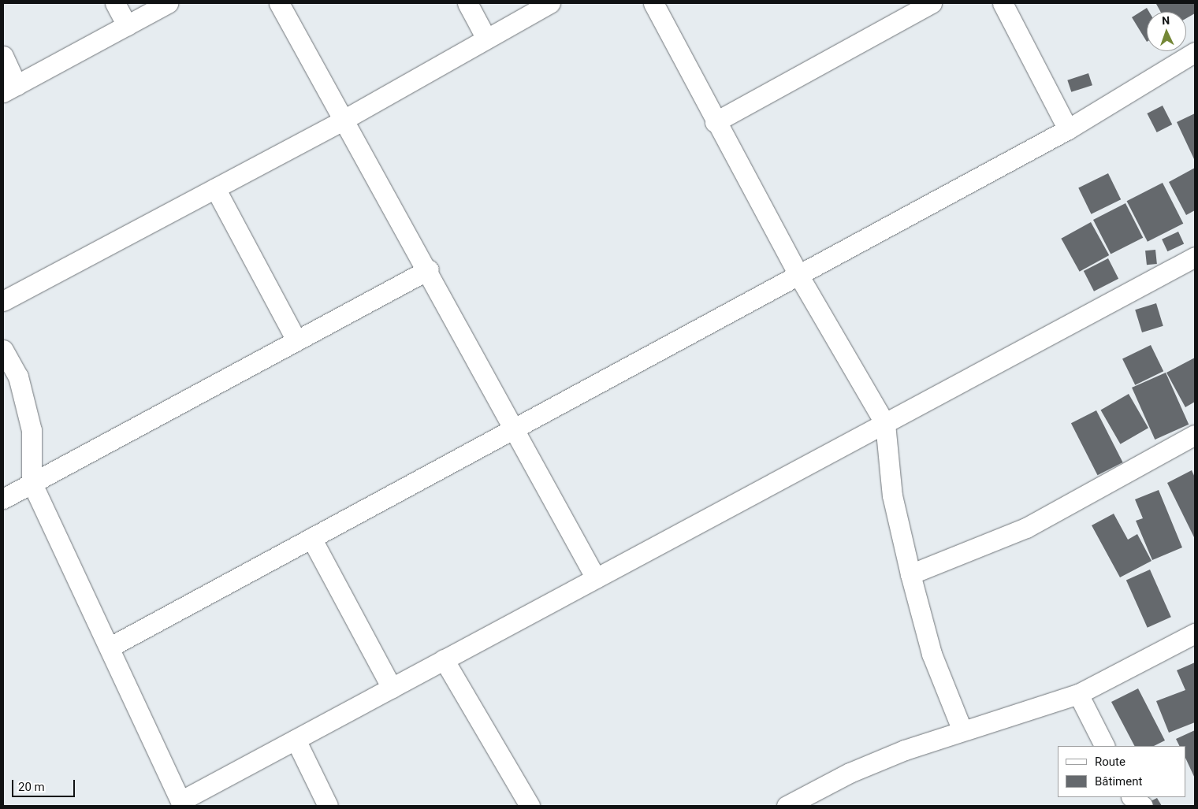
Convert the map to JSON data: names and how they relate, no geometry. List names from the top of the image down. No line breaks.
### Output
{"legend":["Route","Bâtiment"],"scale_bar":"20 m","north":"top"}
